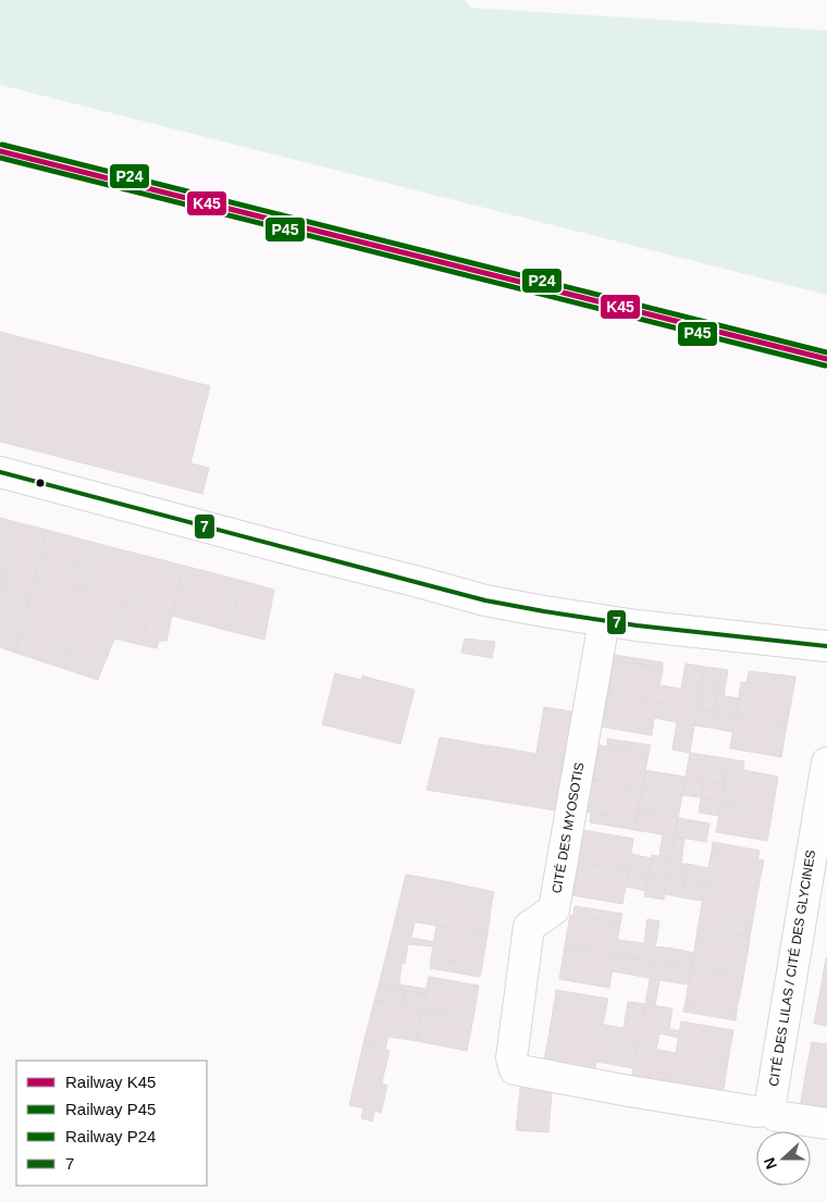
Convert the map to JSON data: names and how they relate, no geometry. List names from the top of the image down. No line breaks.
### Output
{"streets":{"street":["CITÉ DES MYOSOTIS","CITÉ DES LILAS / CITÉ DES GLYCINES"]},"crossings":[["CITÉ DES MYOSOTIS","CITÉ DES LILAS / CITÉ DES GLYCINES"]],"lines":["rail line P24","rail line K45","rail line P45","transit line 7"],"legend":["Railway K45","Railway P45","Railway P24","7"],"north":"left"}
